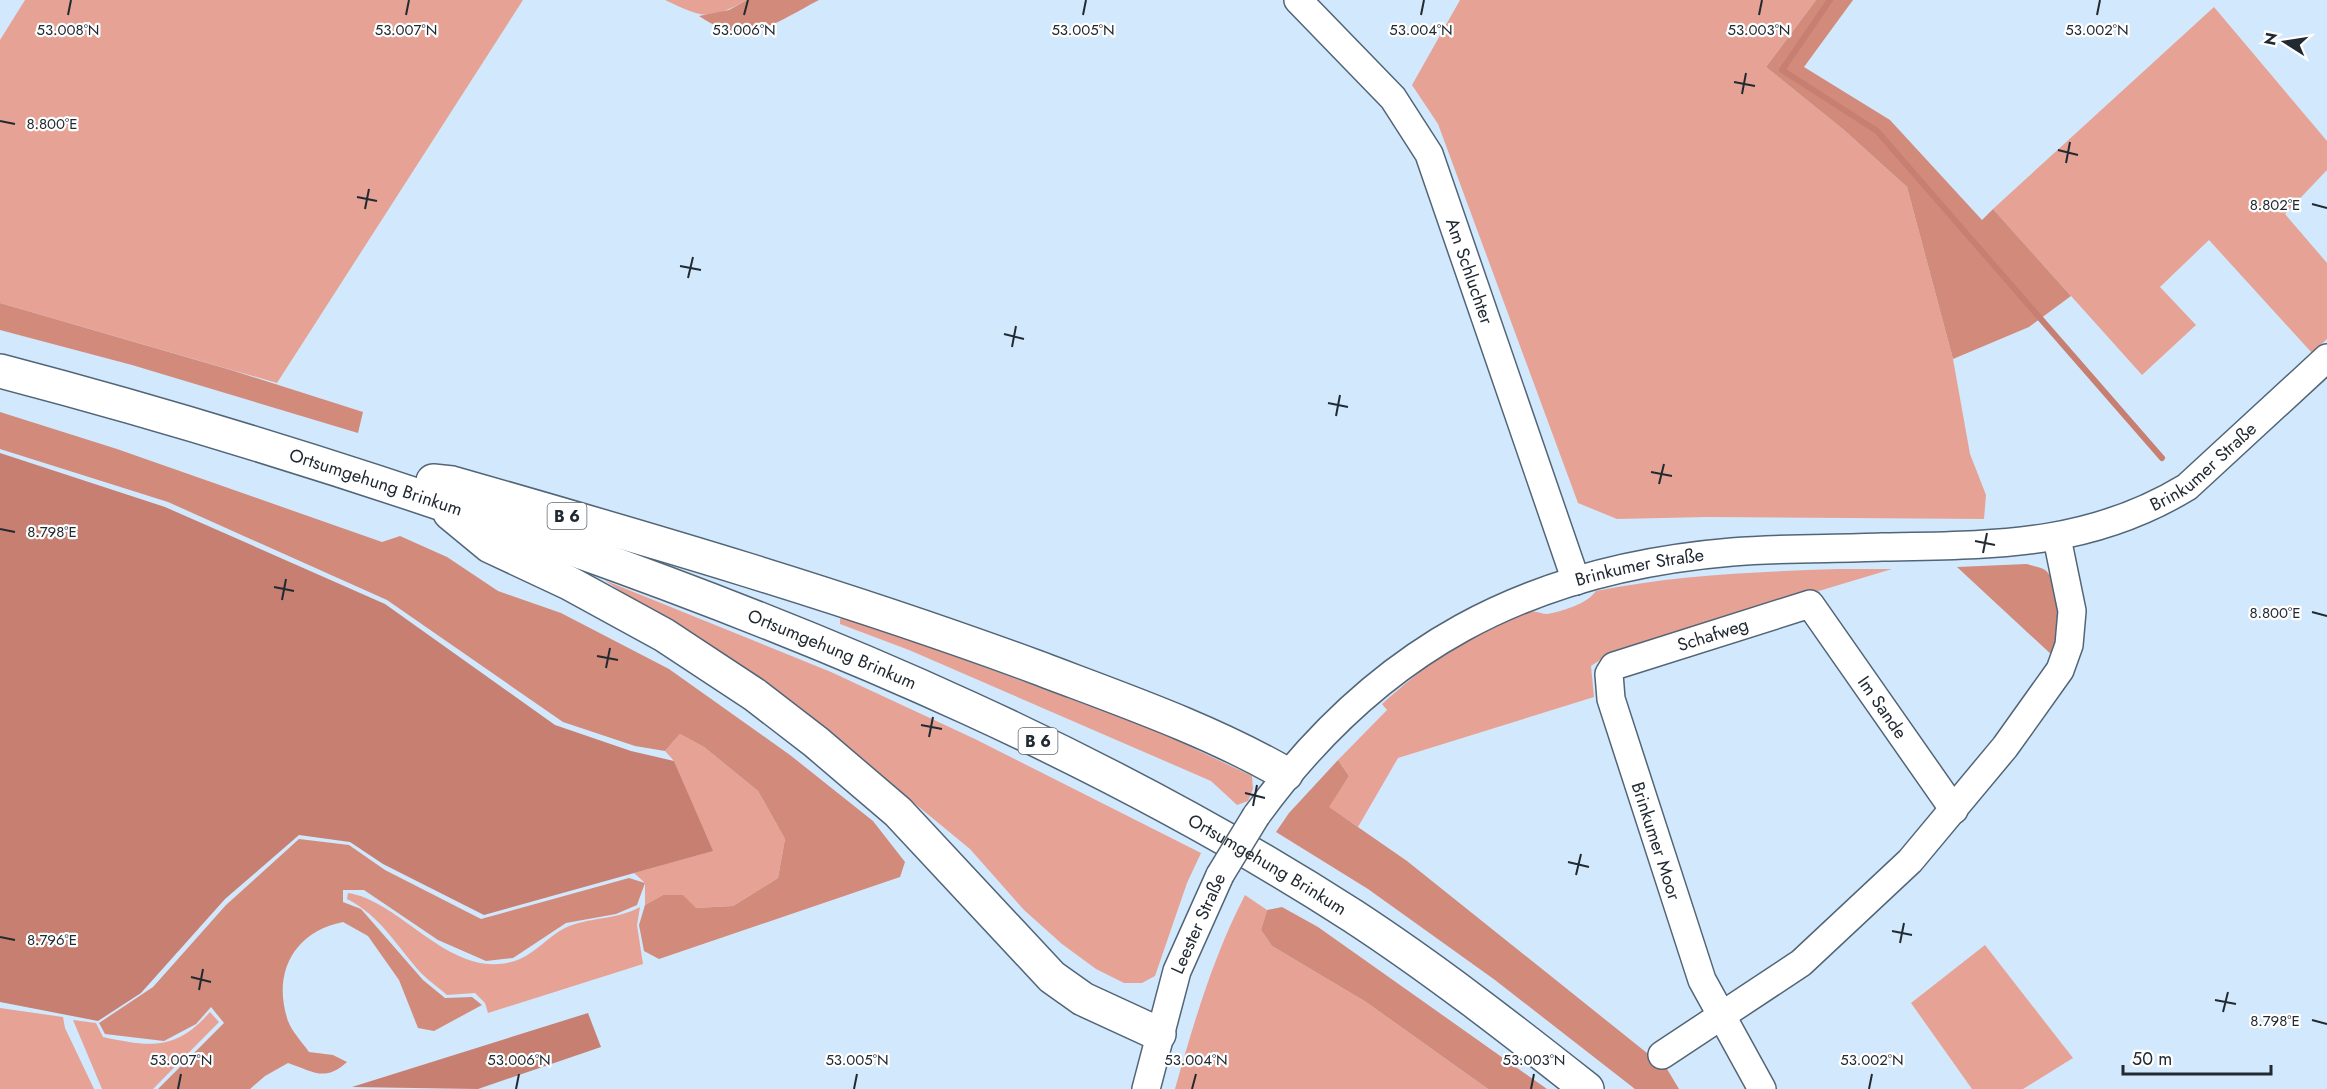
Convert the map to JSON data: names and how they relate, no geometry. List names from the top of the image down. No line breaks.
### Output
{"streets":{"highway":["Ortsumgehung Brinkum","B 6"],"street":["Am Schluchter","Brinkumer Straße","Schafweg","Im Sande","Brinkumer Moor","Leester Straße"]},"crossings":[["Am Schluchter","Brinkumer Straße"],["Brinkumer Straße","B 6"],["Brinkumer Straße","Leester Straße"],["Ortsumgehung Brinkum","B 6"],["B 6","Leester Straße"],["Schafweg","Im Sande"],["Schafweg","Brinkumer Moor"]],"scale_bar":"50 m","north":"left","coordinates":["53.008°N","53.007°N","53.006°N","53.005°N","53.004°N","53.003°N","53.002°N","8.800°E","8.802°E","8.798°E","8.796°E"]}
